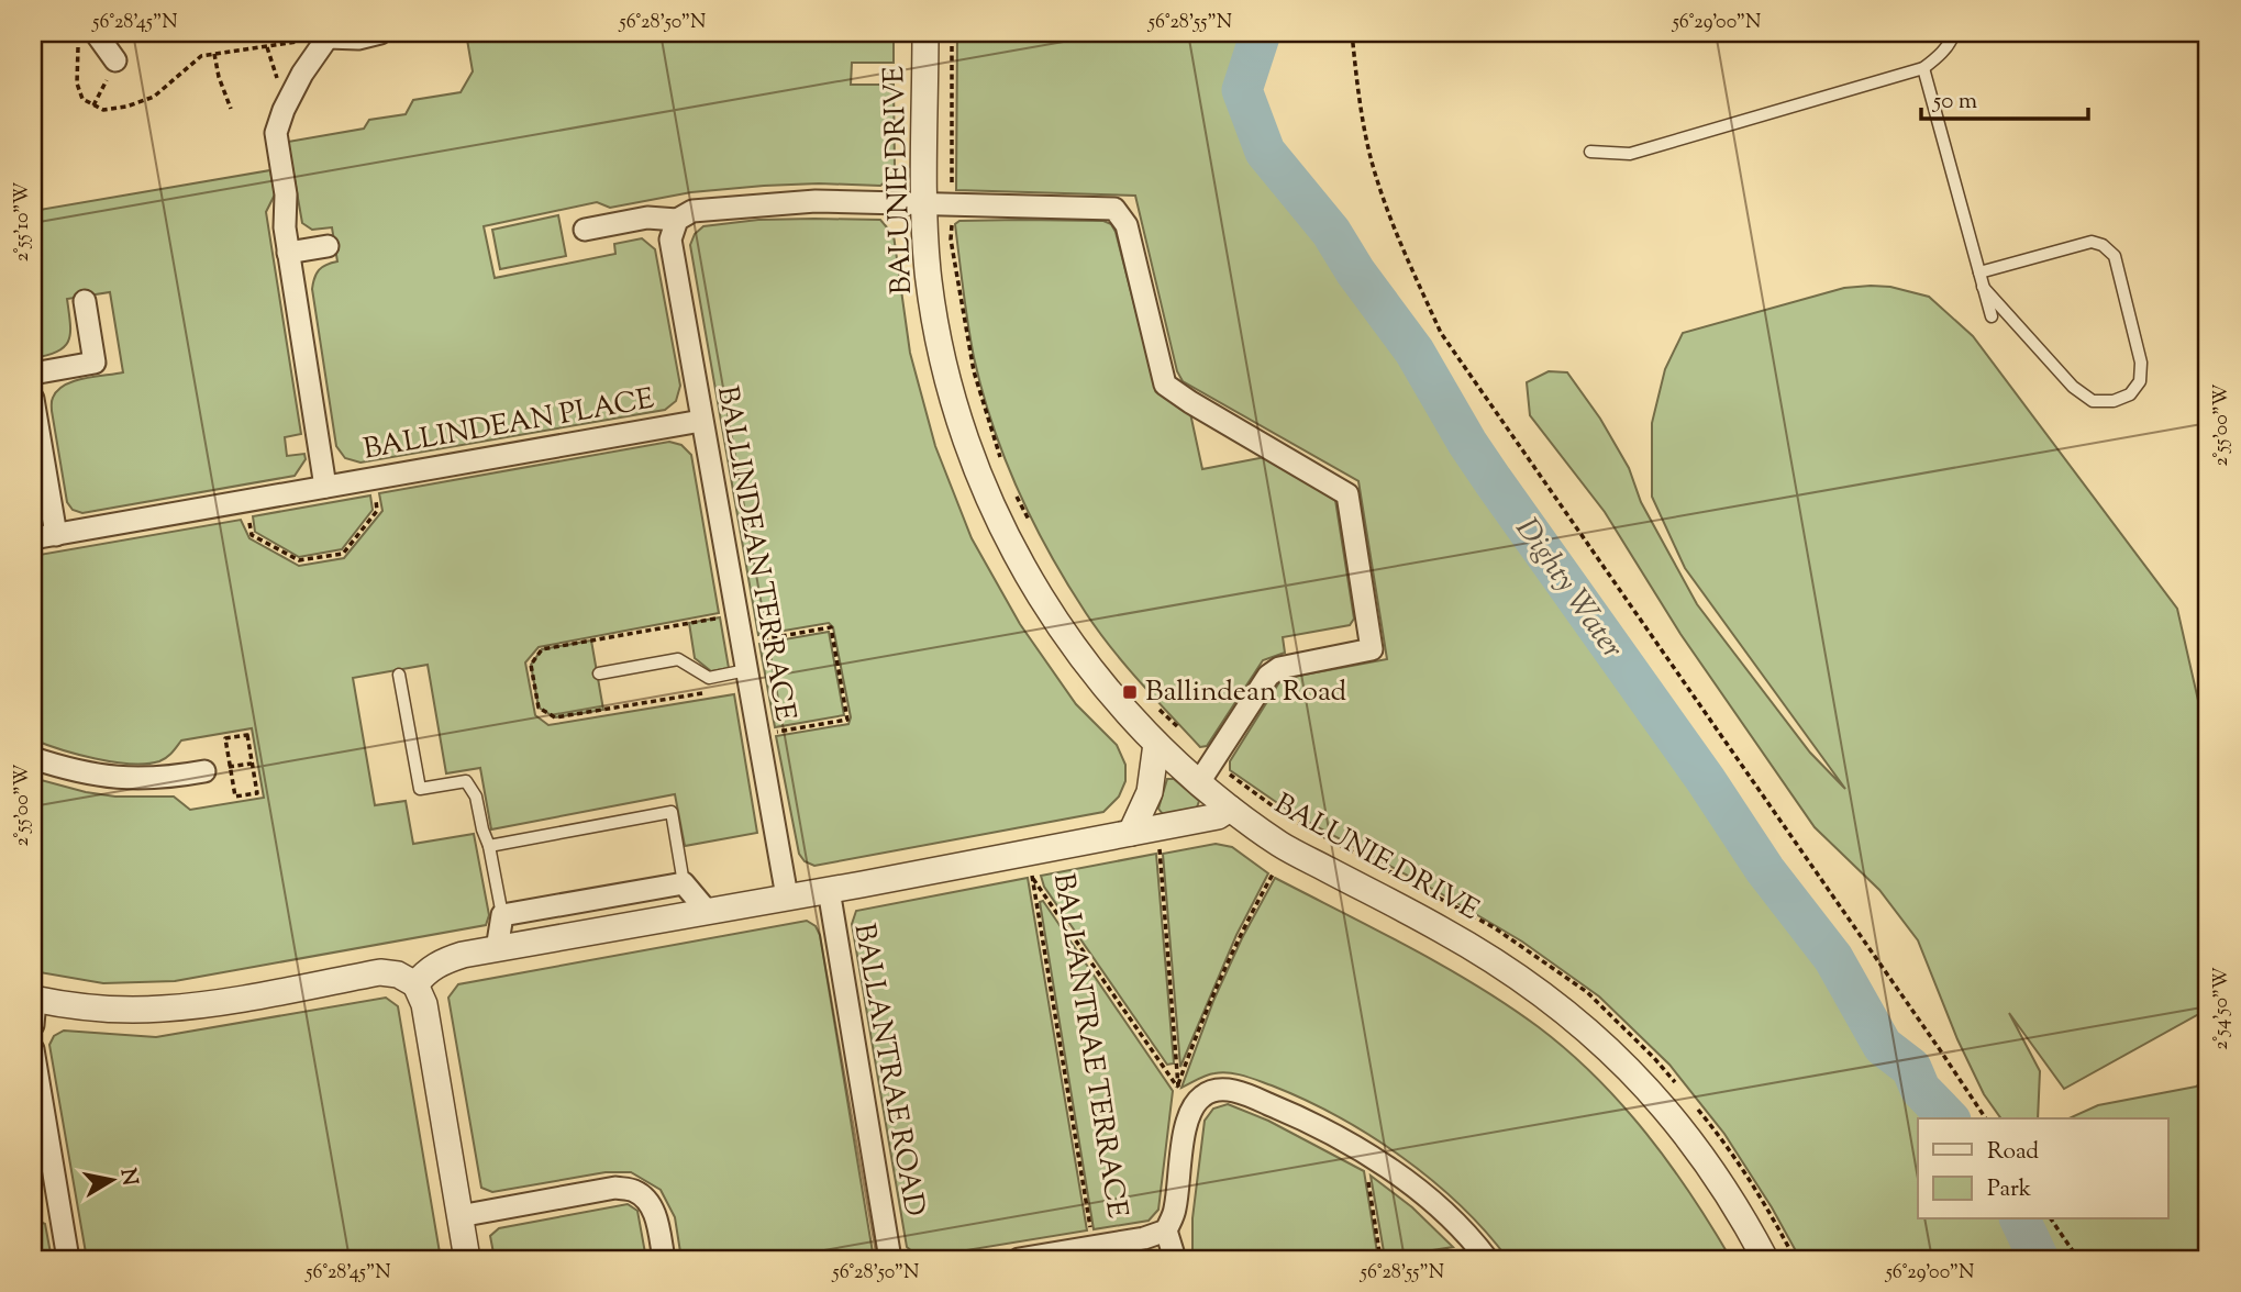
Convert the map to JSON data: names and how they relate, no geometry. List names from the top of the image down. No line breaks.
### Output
{"streets":{"street":["BALUNIE DRIVE","BALLINDEAN PLACE","BALLINDEAN TERRACE","BALLANTRAE TERRACE","BALLANTRAE ROAD"]},"crossings":[["BALLINDEAN PLACE","BALLINDEAN TERRACE"]],"water":["Dighty Water"],"places":{"transit":["Ballindean Road"]},"legend":["Road","Park"],"scale_bar":"50 m","north":"right","coordinates":["56°28'45\"N","56°28'50\"N","56°28'55\"N","56°29'00\"N","2°55'10\"W","2°55'00\"W","2°54'50\"W"]}
